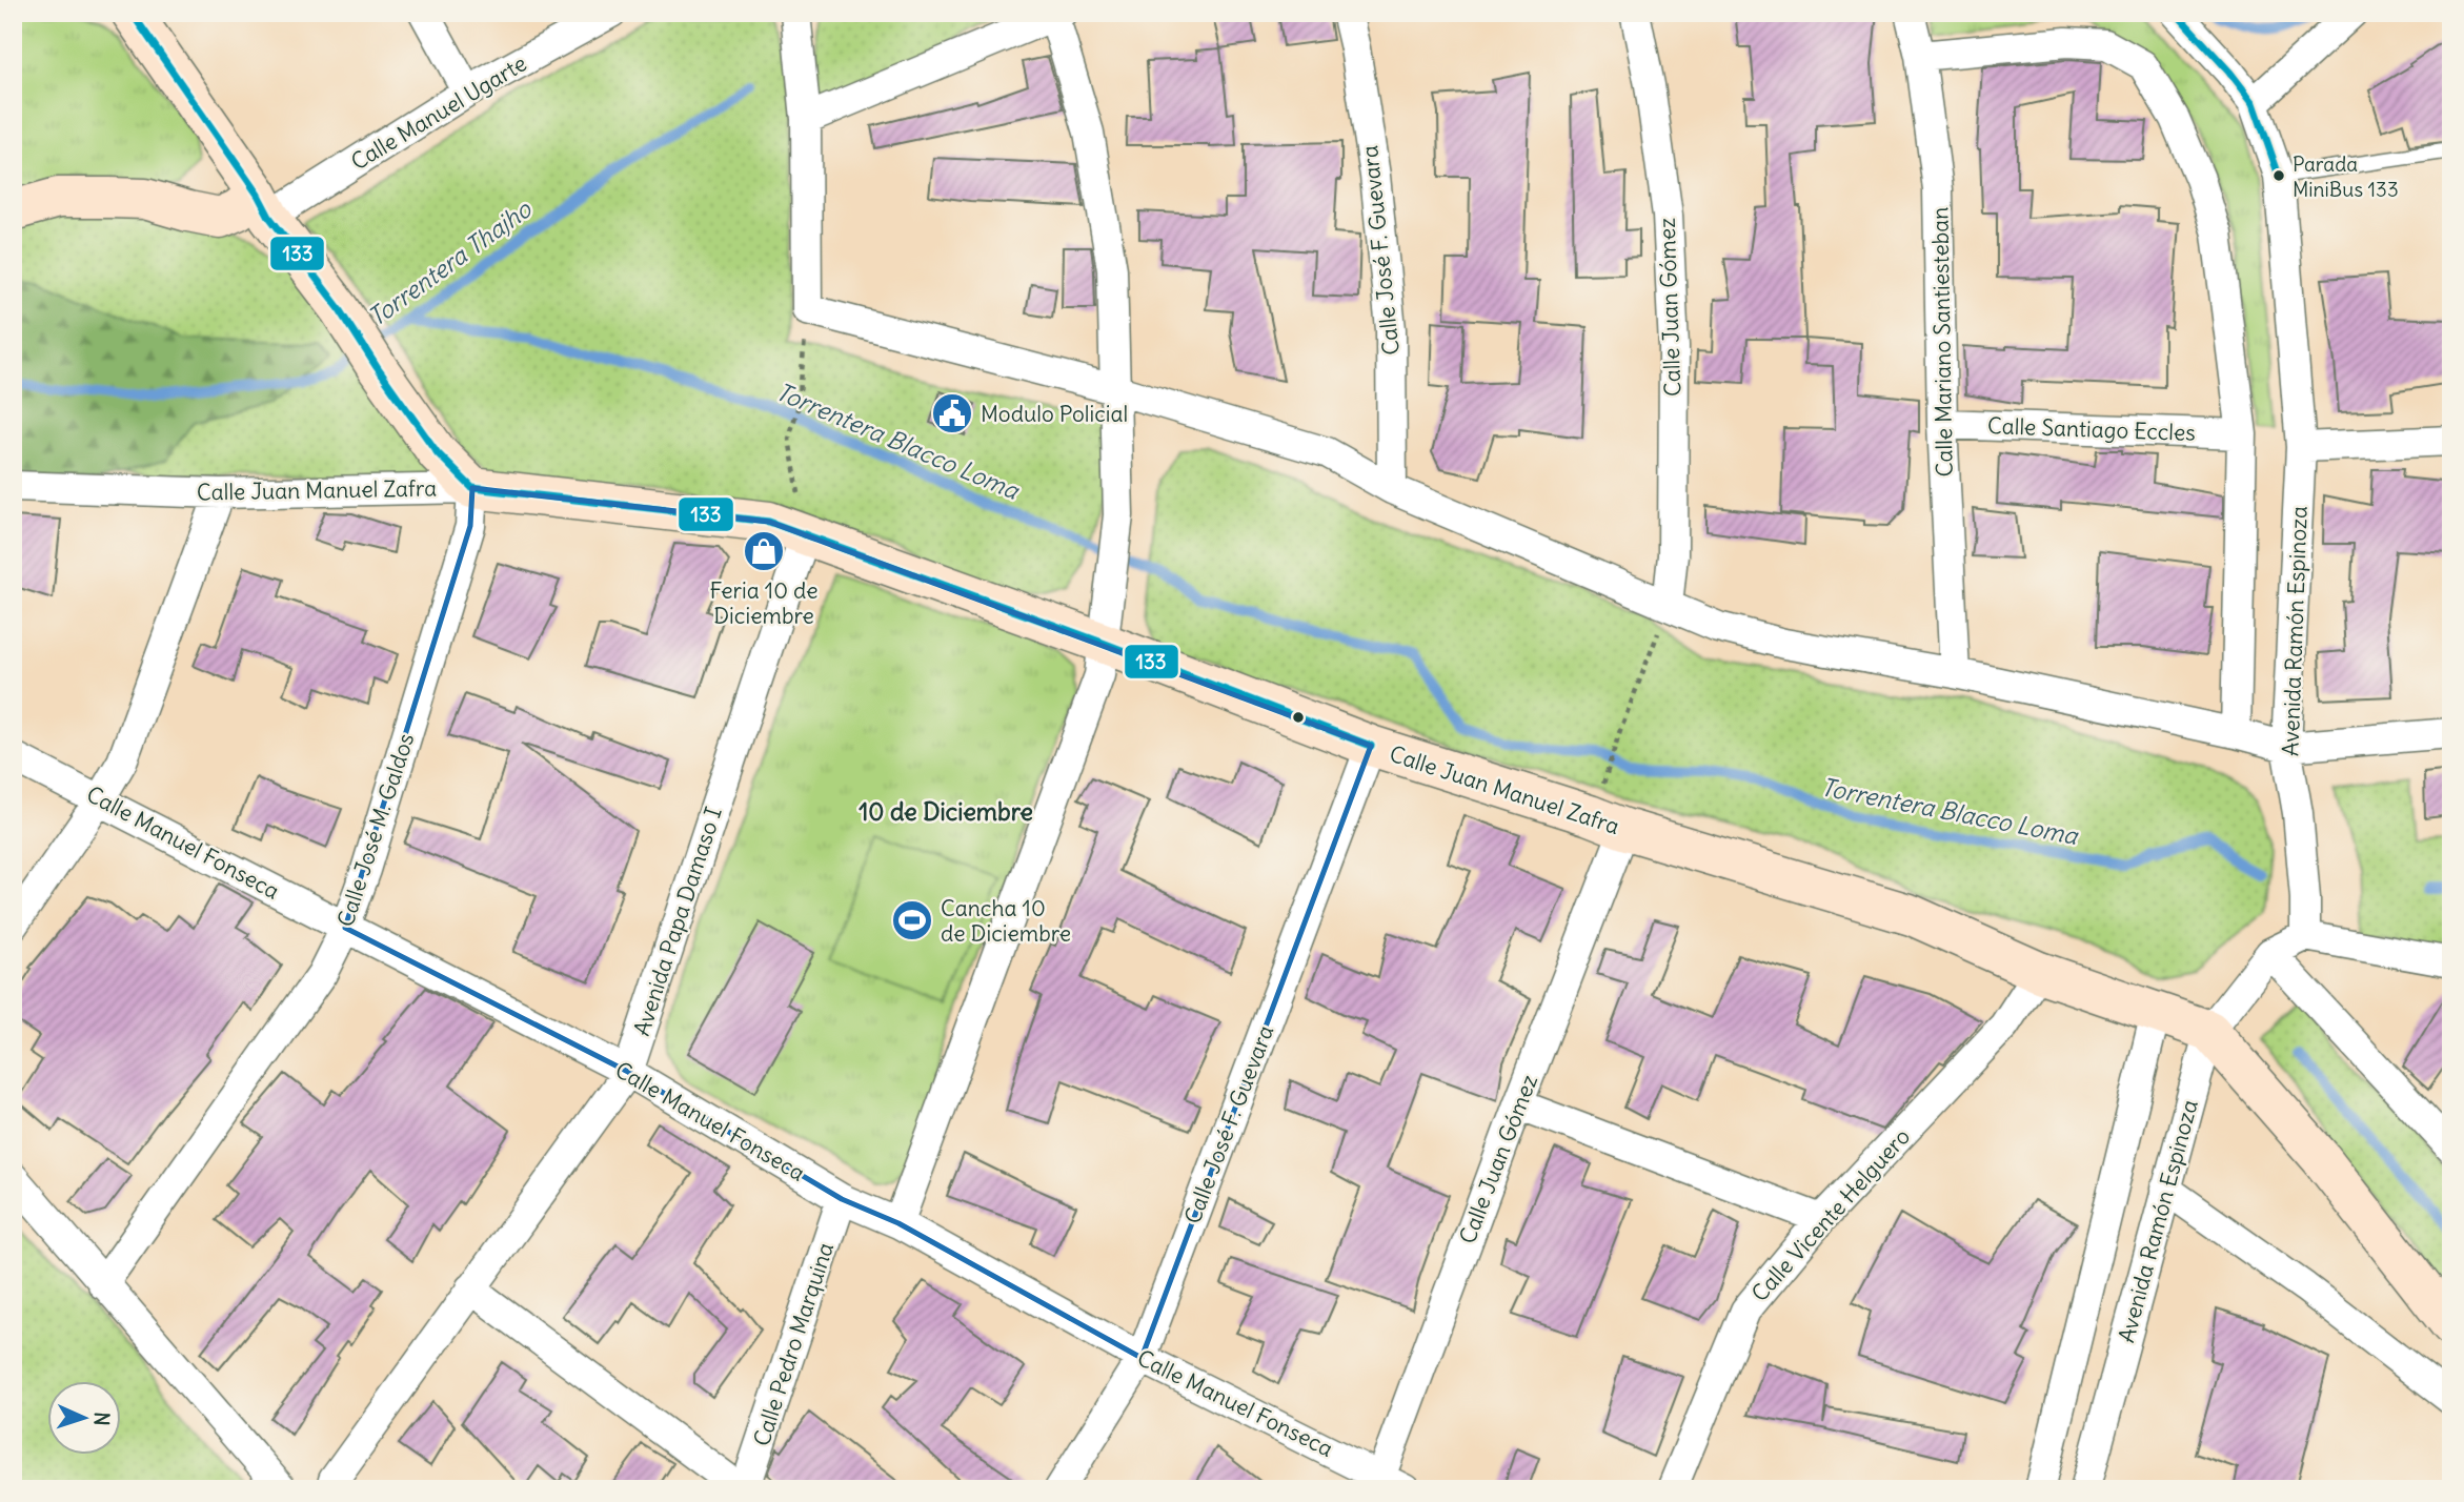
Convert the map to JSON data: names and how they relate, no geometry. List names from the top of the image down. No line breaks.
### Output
{"streets":{"street":["Calle Manuel Ugarte","Calle José F. Guevara","Calle Juan Gómez","Calle Mariano Santiesteban","Calle Santiago Eccles","Calle Juan Manuel Zafra","Avenida Ramón Espinoza","Calle José M. Galdos","Calle Manuel Fonseca","Avenida Papa Damaso I","Calle Vicente Helguero","Calle Pedro Marquina"]},"crossings":[["Calle José F. Guevara","Calle Juan Manuel Zafra"],["Calle José F. Guevara","Calle Manuel Fonseca"],["Calle Juan Gómez","Calle Juan Manuel Zafra"],["Calle Juan Gómez","Calle Manuel Fonseca"],["Calle Mariano Santiesteban","Calle Santiago Eccles"],["Calle Juan Manuel Zafra","Avenida Ramón Espinoza"],["Calle Juan Manuel Zafra","Calle José M. Galdos"],["Calle Juan Manuel Zafra","Avenida Papa Damaso I"],["Calle Juan Manuel Zafra","Calle Vicente Helguero"],["Calle José M. Galdos","Calle Manuel Fonseca"],["Calle Manuel Fonseca","Avenida Papa Damaso I"],["Calle Manuel Fonseca","Calle Pedro Marquina"]],"districts":["10 de Diciembre"],"water":["Torrentera Thajho","Torrentera Blacco Loma"],"places":{"other":["Parada MiniBus 133"],"public building":["Modulo Policial"],"shop":["Feria 10 de Diciembre"],"sports":["Cancha 10 de Diciembre"]},"lines":["transit line 133"],"north":"right"}
